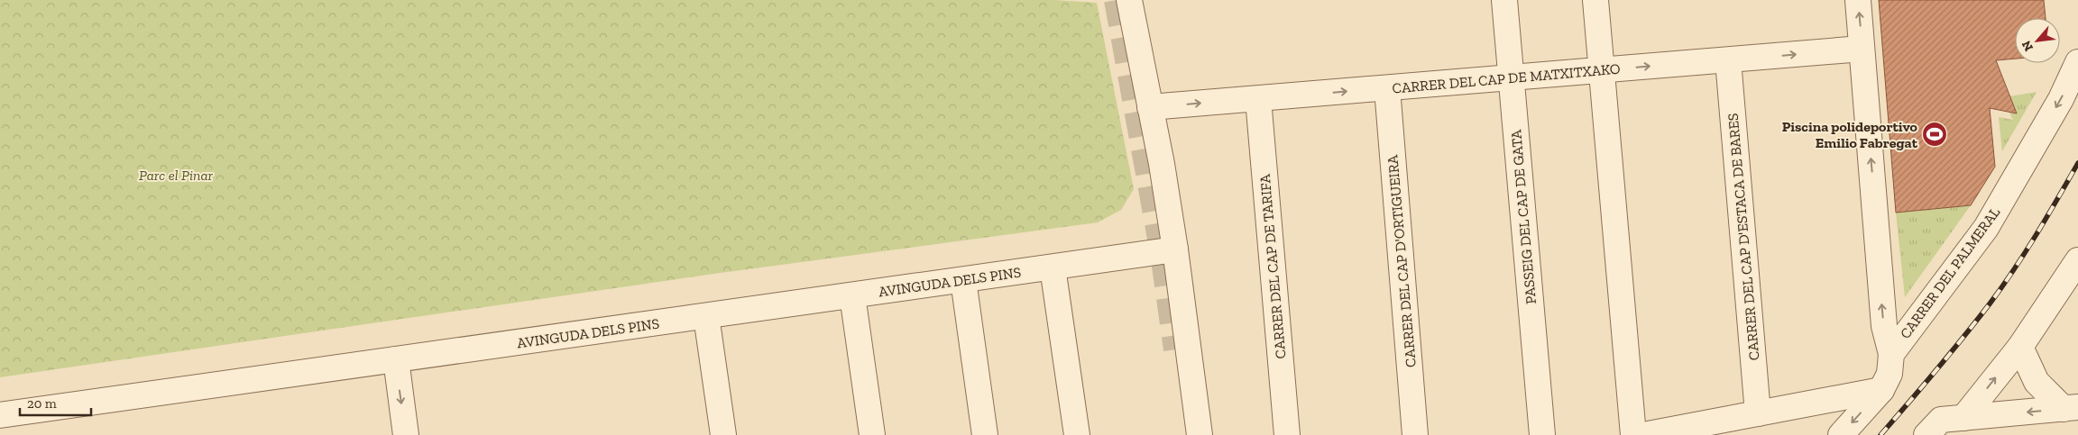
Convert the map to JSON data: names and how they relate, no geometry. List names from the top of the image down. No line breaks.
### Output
{"streets":{"street":["CARRER DEL CAP DE MATXITXAKO","PASSEIG DEL CAP DE GATA","CARRER DEL CAP D'ESTACA DE BARES","CARRER DEL CAP D'ORTIGUEIRA","CARRER DEL CAP DE TARIFA","CARRER DEL PALMERAL","AVINGUDA DELS PINS"]},"crossings":[["CARRER DEL CAP DE MATXITXAKO","PASSEIG DEL CAP DE GATA"],["CARRER DEL CAP DE MATXITXAKO","CARRER DEL CAP D'ESTACA DE BARES"],["CARRER DEL CAP DE MATXITXAKO","CARRER DEL CAP D'ORTIGUEIRA"],["CARRER DEL CAP DE MATXITXAKO","CARRER DEL CAP DE TARIFA"]],"one_way":["CARRER DEL CAP DE MATXITXAKO"],"parks":["Parc el Pinar"],"places":{"sports":["Piscina polideportivo Emilio Fabregat"]},"scale_bar":"20 m","north":"bottom left"}
